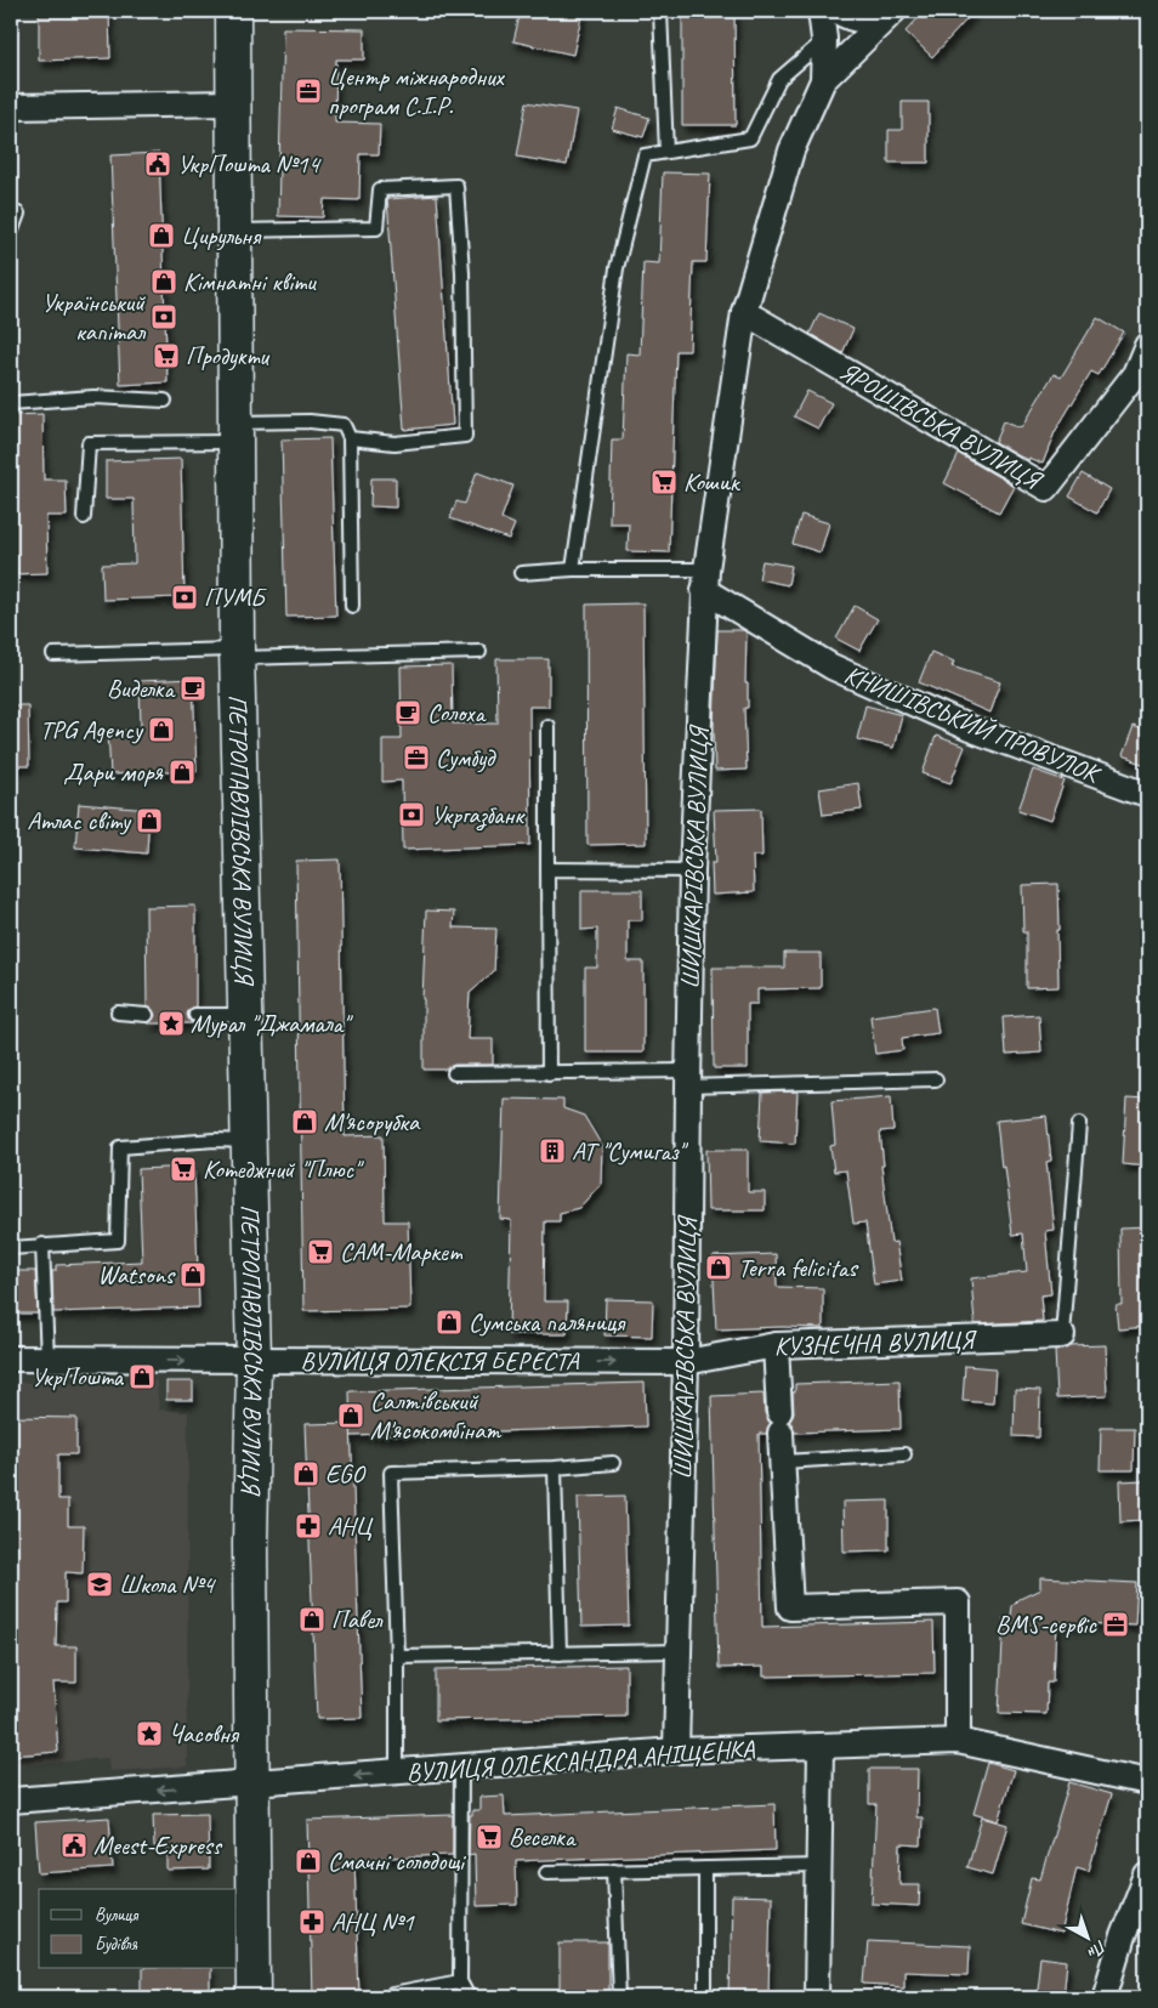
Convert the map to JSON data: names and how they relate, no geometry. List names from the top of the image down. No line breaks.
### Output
{"streets":{"main road":["ПЕТРОПАВЛІВСЬКА ВУЛИЦЯ"],"street":["ЯРОШІВСЬКА ВУЛИЦЯ","КНИШІВСЬКИЙ ПРОВУЛОК","ШИШКАРІВСЬКА ВУЛИЦЯ","КУЗНЕЧНА ВУЛИЦЯ","ВУЛИЦЯ ОЛЕКСІЯ БЕРЕСТА","ВУЛИЦЯ ОЛЕКСАНДРА АНІЩЕНКА"]},"crossings":[["ЯРОШІВСЬКА ВУЛИЦЯ","ШИШКАРІВСЬКА ВУЛИЦЯ"],["КНИШІВСЬКИЙ ПРОВУЛОК","ШИШКАРІВСЬКА ВУЛИЦЯ"],["ПЕТРОПАВЛІВСЬКА ВУЛИЦЯ","ВУЛИЦЯ ОЛЕКСІЯ БЕРЕСТА"],["ПЕТРОПАВЛІВСЬКА ВУЛИЦЯ","ВУЛИЦЯ ОЛЕКСАНДРА АНІЩЕНКА"],["ШИШКАРІВСЬКА ВУЛИЦЯ","КУЗНЕЧНА ВУЛИЦЯ"],["ШИШКАРІВСЬКА ВУЛИЦЯ","ВУЛИЦЯ ОЛЕКСІЯ БЕРЕСТА"],["ШИШКАРІВСЬКА ВУЛИЦЯ","ВУЛИЦЯ ОЛЕКСАНДРА АНІЩЕНКА"],["КУЗНЕЧНА ВУЛИЦЯ","ВУЛИЦЯ ОЛЕКСІЯ БЕРЕСТА"]],"one_way":["ВУЛИЦЯ ОЛЕКСІЯ БЕРЕСТА"],"places":{"office":["Центр міжнародних програм C.I.P.","Сумбуд","BMS-сервіс"],"public building":["УкрПошта №14","Meest-Express"],"shop":["Цирульня","Кімнатні квіти","TPG Agency","Дари моря","Атлас світу","М'ясорубка","Terra felicitas","Watsons","Сумська паляниця","УкрПошта","Салтівський М'ясокомбінат","EGO","Павел","Смачні солодощі"],"bank":["Український капітал","ПУМБ","Укргазбанк"],"supermarket":["Продукти","Кошик","Котеджний \"Плюс\"","САМ-Маркет","Веселка"],"cafe":["Виделка","Солоха"],"place":["Мурал \"Джамала\"","Часовня"],"building":["АТ \"Сумигаз\""],"pharmacy":["АНЦ","АНЦ №1"],"school or university":["Школа №4"]},"legend":["Вулиця","Будівля"],"north":"bottom right"}
